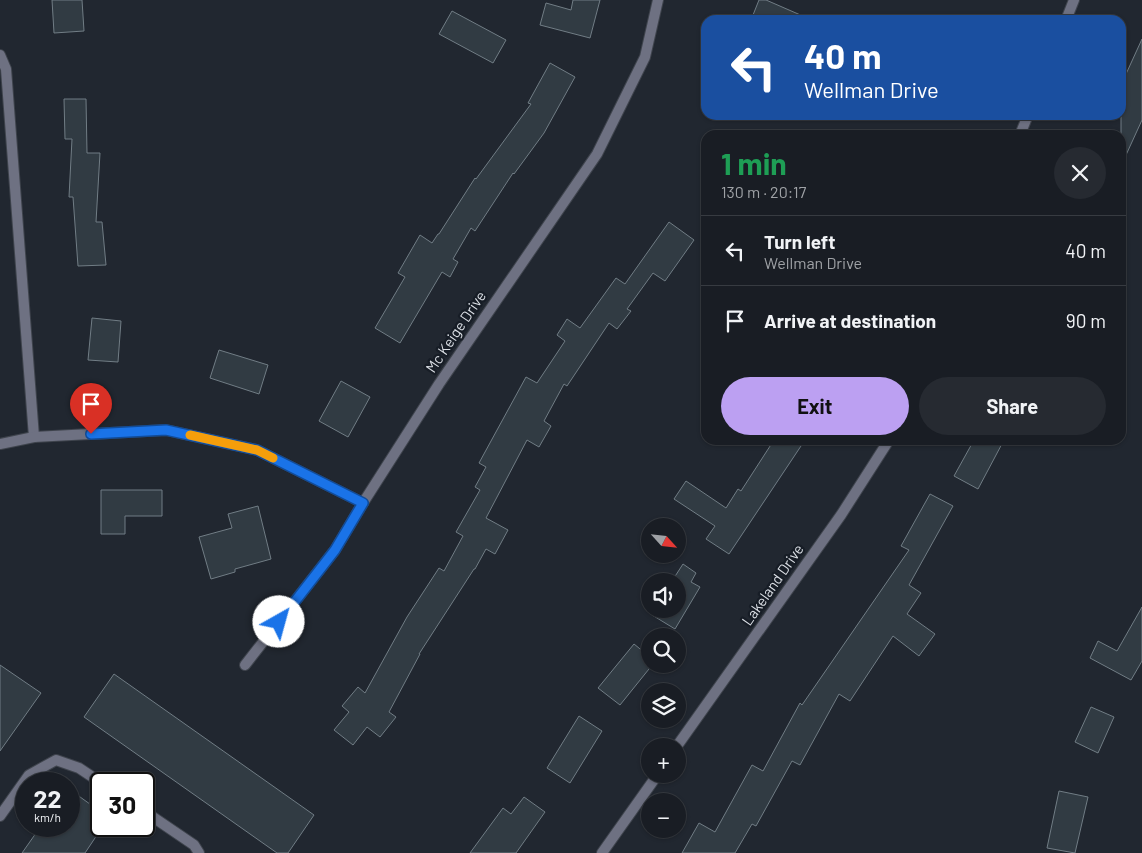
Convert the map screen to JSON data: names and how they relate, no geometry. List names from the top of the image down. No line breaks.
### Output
{"streets":{"street":["Mc Keige Drive","Lakeland Drive"]},"north":"bottom right","page":{"turn":["40 m","Wellman Drive"],"heading":["1 min","130 m · 20:17"],"list":[{"name":"Turn left","note":"Wellman Drive","value":"40 m"},{"name":"Arrive at destination","value":"90 m"}],"buttons":["Exit","Share"],"map_buttons":["+","−"],"speed":"22 km/h","limit":"30"}}
